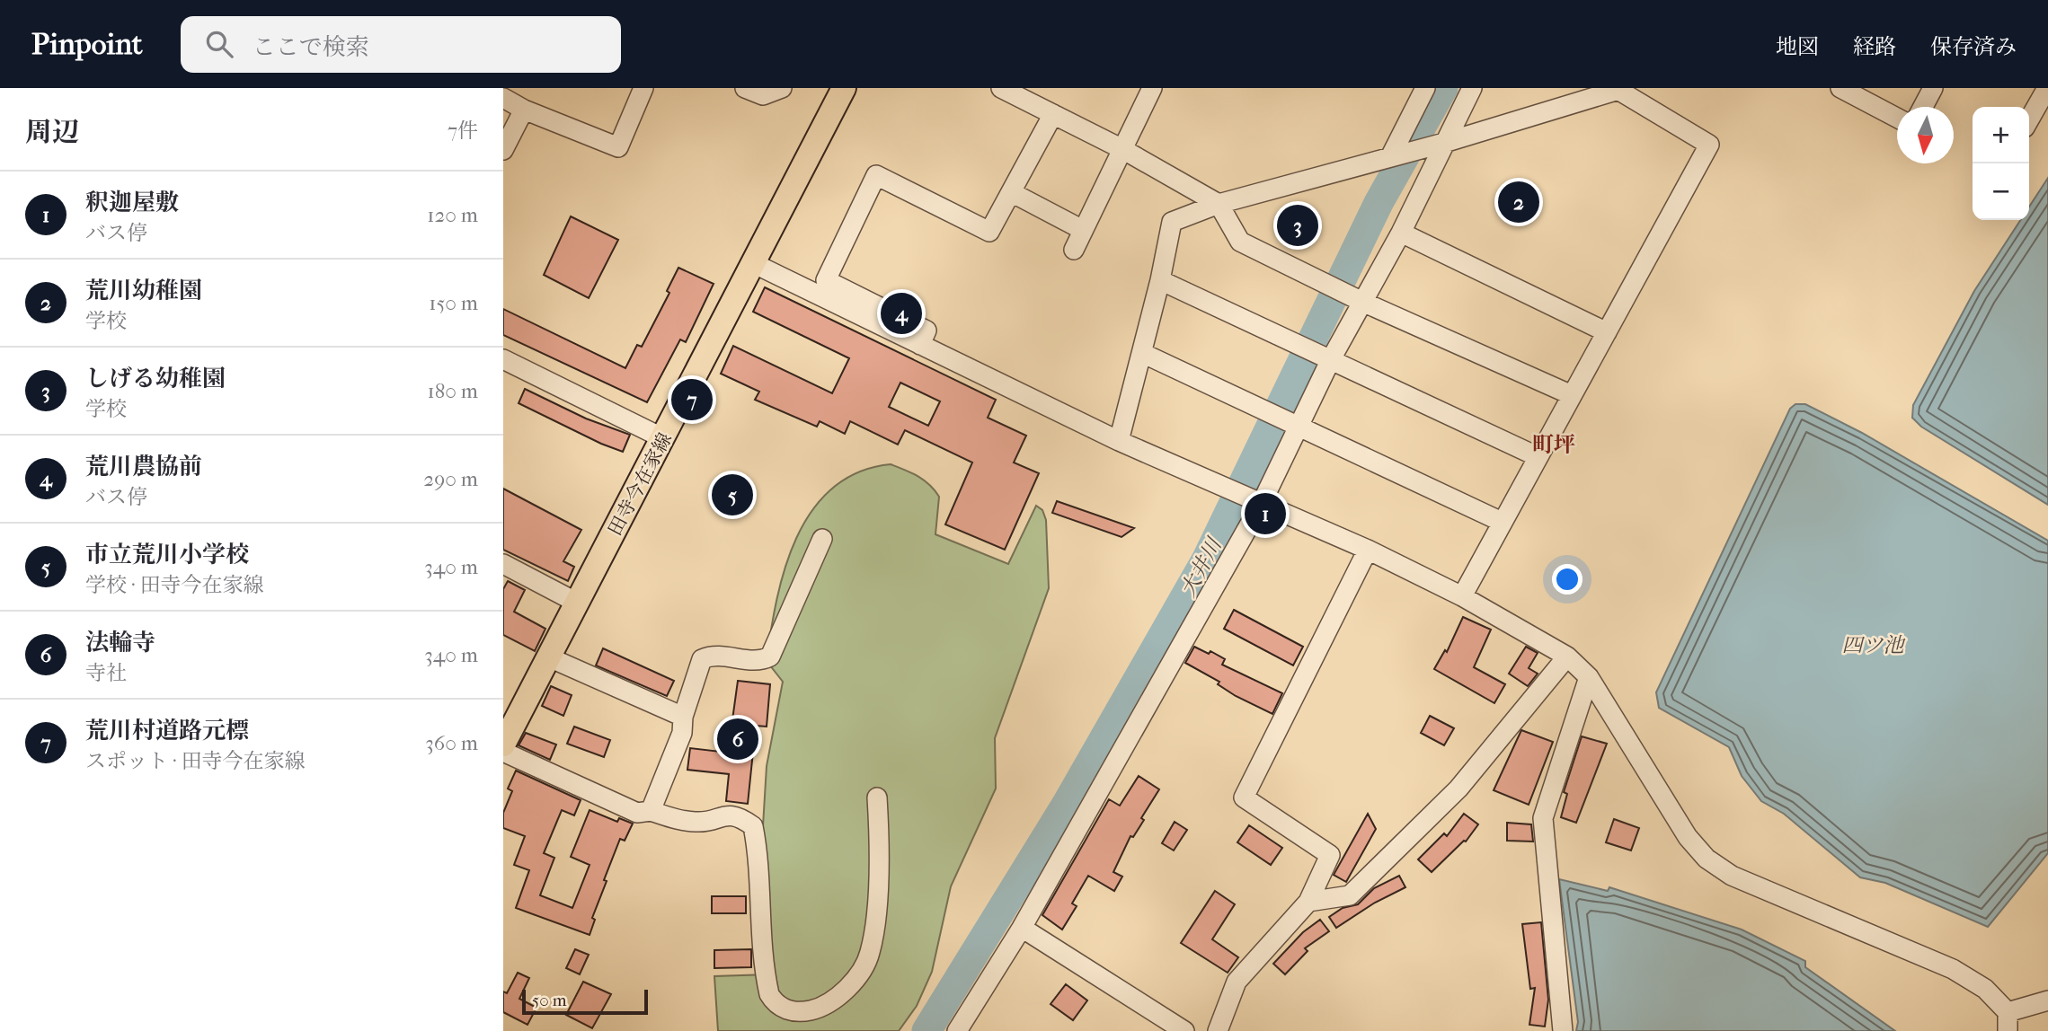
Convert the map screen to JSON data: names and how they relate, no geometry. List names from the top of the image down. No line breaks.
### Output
{"streets":{"main road":["田寺今在家線"]},"districts":["町坪"],"water":["大井川","四ツ池"],"scale_bar":"50 m","north":"bottom","page":{"header":"Pinpoint","search":"ここで検索","nav":["地図","経路","保存済み"],"heading":["周辺","7件"],"map_buttons":["+","−"],"list":[{"mark":"1","name":"釈迦屋敷","note":"バス停","value":"120 m"},{"mark":"2","name":"荒川幼稚園","note":"学校","value":"150 m"},{"mark":"3","name":"しげる幼稚園","note":"学校","value":"180 m"},{"mark":"4","name":"荒川農協前","note":"バス停","value":"290 m"},{"mark":"5","name":"市立荒川小学校","note":"学校 · 田寺今在家線","value":"340 m"},{"mark":"6","name":"法輪寺","note":"寺社","value":"340 m"},{"mark":"7","name":"荒川村道路元標","note":"スポット · 田寺今在家線","value":"360 m"}],"pins":["2","3","4","7","5","1","6"],"scale":"50 m"}}
